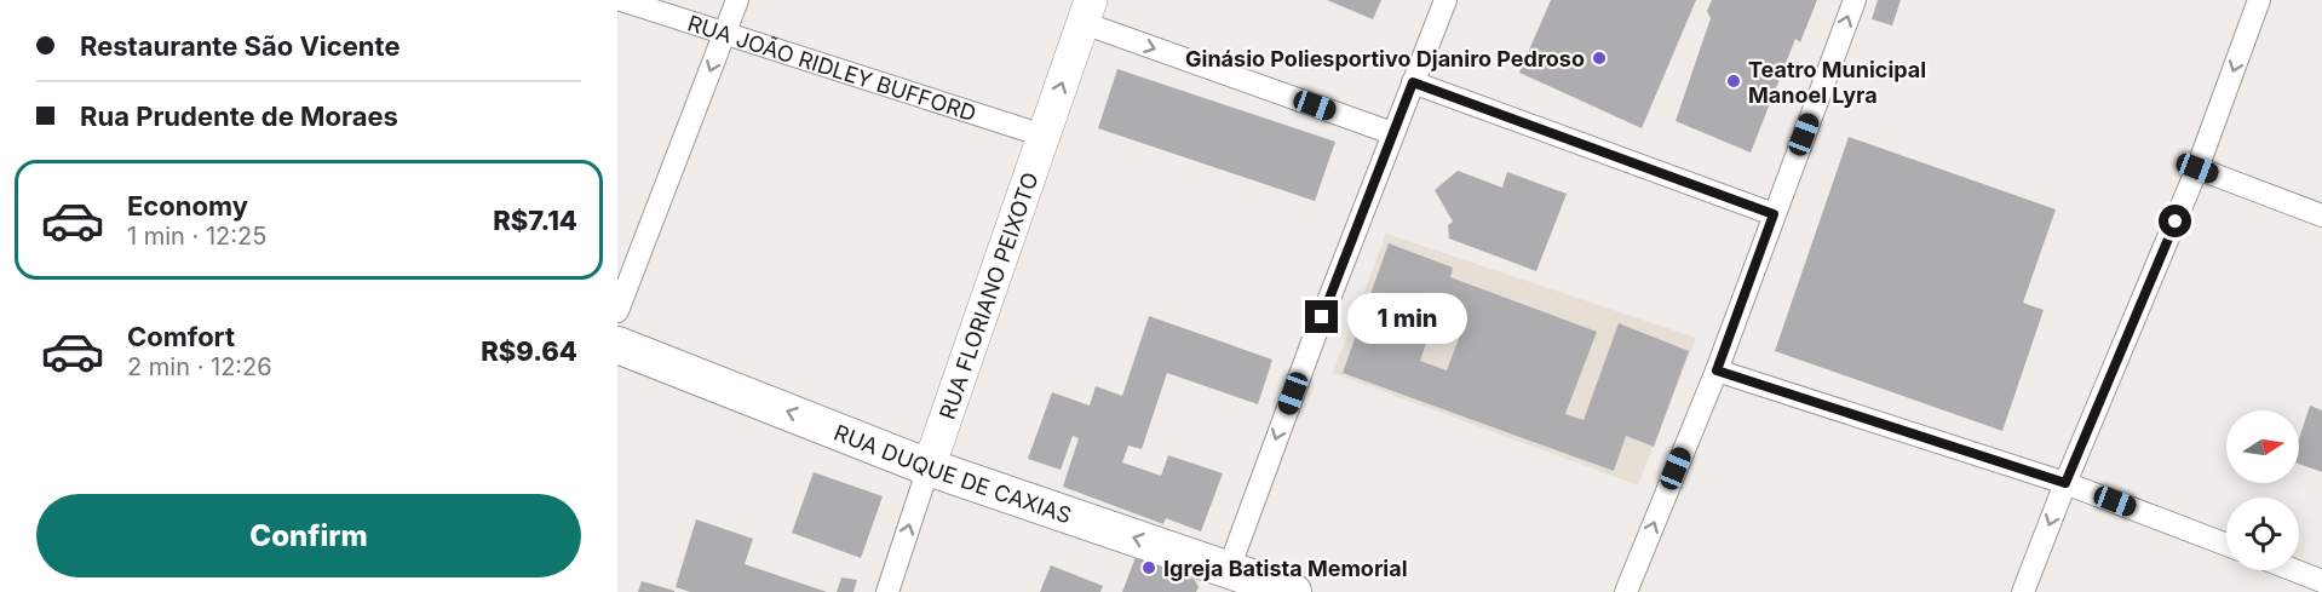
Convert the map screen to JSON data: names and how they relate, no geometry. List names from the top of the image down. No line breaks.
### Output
{"streets":{"main road":["RUA FLORIANO PEIXOTO","RUA DUQUE DE CAXIAS"],"street":["RUA JOÃO RIDLEY BUFFORD"]},"crossings":[["RUA JOÃO RIDLEY BUFFORD","RUA FLORIANO PEIXOTO"],["RUA FLORIANO PEIXOTO","RUA DUQUE DE CAXIAS"]],"one_way":["RUA FLORIANO PEIXOTO","RUA DUQUE DE CAXIAS"],"places":["Ginásio Poliesportivo Djaniro Pedroso","Teatro Municipal Manoel Lyra","Igreja Batista Memorial"],"north":"right","page":{"banner":["Restaurante São Vicente","Rua Prudente de Moraes"],"list":[{"name":"Economy","note":"1 min · 12:25","value":"R$7.14"},{"name":"Comfort","note":"2 min · 12:26","value":"R$9.64"}],"bubble":"1 min","buttons":"Confirm"}}
